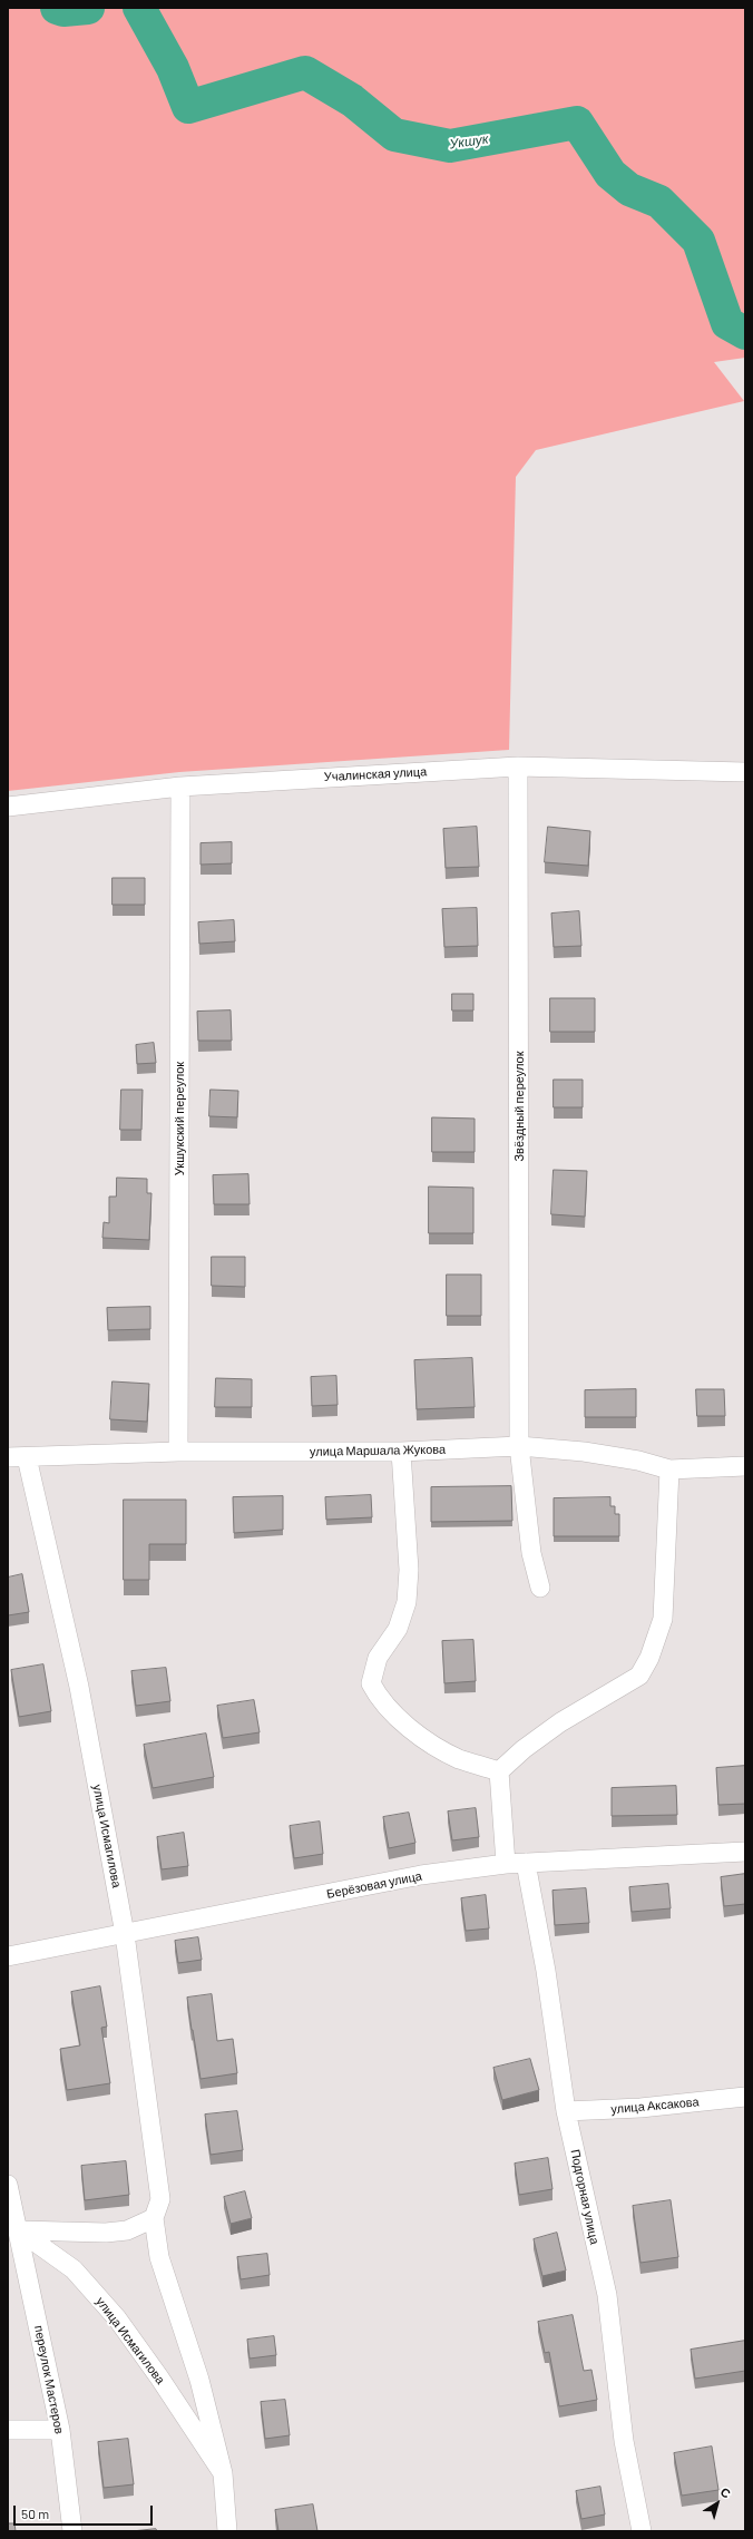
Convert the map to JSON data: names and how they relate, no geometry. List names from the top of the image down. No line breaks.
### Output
{"streets":{"street":["Учалинская улица","Звёздный переулок","Укшукский переулок","улица Маршала Жукова","улица Исмагилова","Берёзовая улица","улица Аксакова","Подгорная улица","переулок Мастеров"]},"crossings":[["Учалинская улица","Звёздный переулок"],["Учалинская улица","Укшукский переулок"],["Звёздный переулок","улица Маршала Жукова"],["Укшукский переулок","улица Маршала Жукова"],["улица Маршала Жукова","улица Исмагилова"],["улица Исмагилова","Берёзовая улица"],["улица Исмагилова","переулок Мастеров"],["Берёзовая улица","Подгорная улица"],["улица Аксакова","Подгорная улица"]],"water":["Укшук"],"scale_bar":"50 m","north":"top right"}
